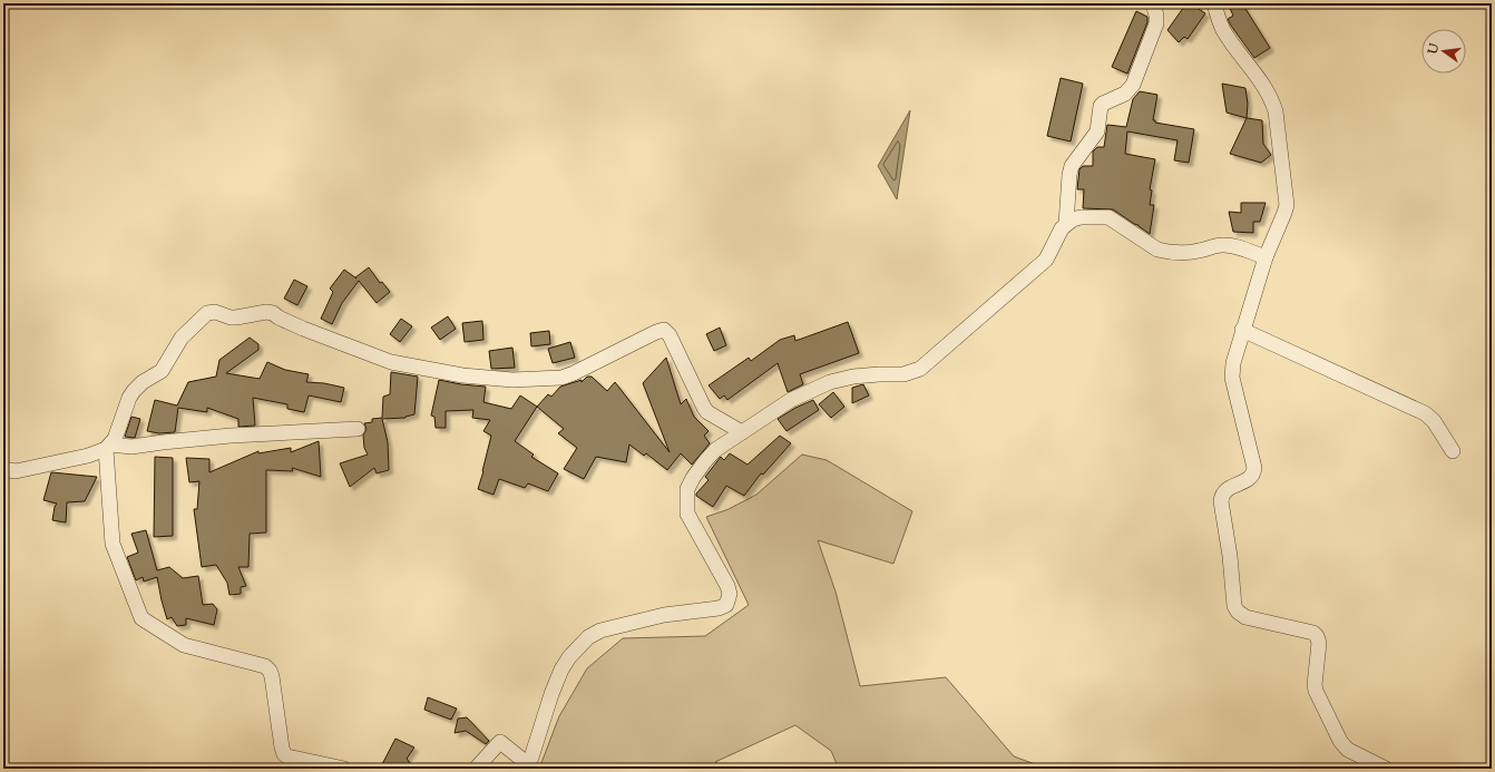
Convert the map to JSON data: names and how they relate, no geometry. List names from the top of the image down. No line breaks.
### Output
{"north":"left"}
